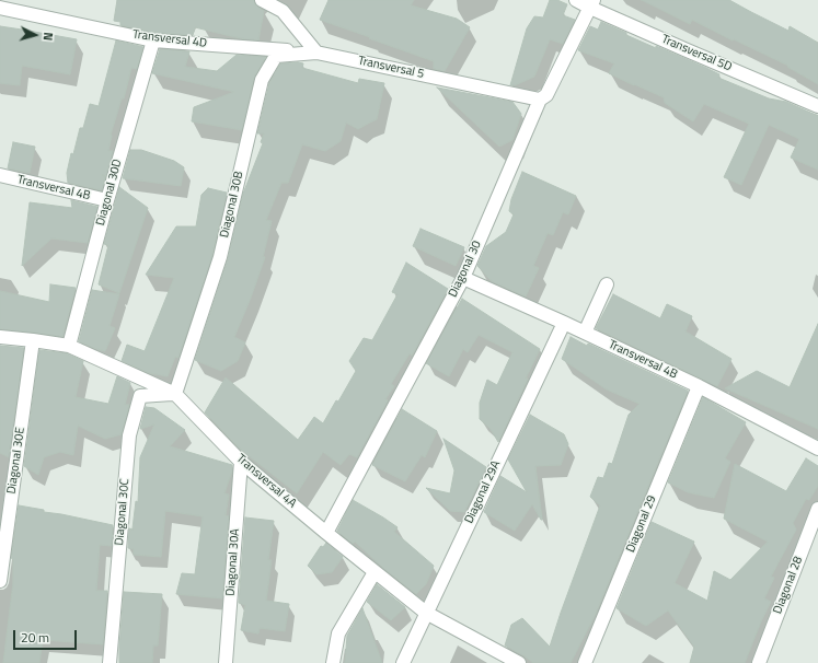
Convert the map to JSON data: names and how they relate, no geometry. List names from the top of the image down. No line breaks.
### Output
{"streets":{"street":["Transversal 4D","Transversal 5D","Transversal 5","Transversal 4B","Diagonal 30D","Diagonal 30B","Diagonal 30","Diagonal 30E","Transversal 4A","Diagonal 29A","Diagonal 30C","Diagonal 29","Diagonal 30A","Diagonal 28"]},"crossings":[["Transversal 4D","Transversal 5"],["Transversal 4D","Diagonal 30D"],["Transversal 4D","Diagonal 30B"],["Transversal 5D","Diagonal 30"],["Transversal 5","Diagonal 30B"],["Transversal 5","Diagonal 30"],["Transversal 4B","Diagonal 30D"],["Transversal 4B","Diagonal 30"],["Transversal 4B","Diagonal 29A"],["Transversal 4B","Diagonal 29"],["Diagonal 30D","Transversal 4A"],["Diagonal 30B","Transversal 4A"],["Diagonal 30B","Diagonal 30C"],["Diagonal 30","Transversal 4A"],["Diagonal 30E","Transversal 4A"],["Transversal 4A","Diagonal 29A"],["Transversal 4A","Diagonal 30C"],["Transversal 4A","Diagonal 30A"]],"scale_bar":"20 m","north":"right"}
